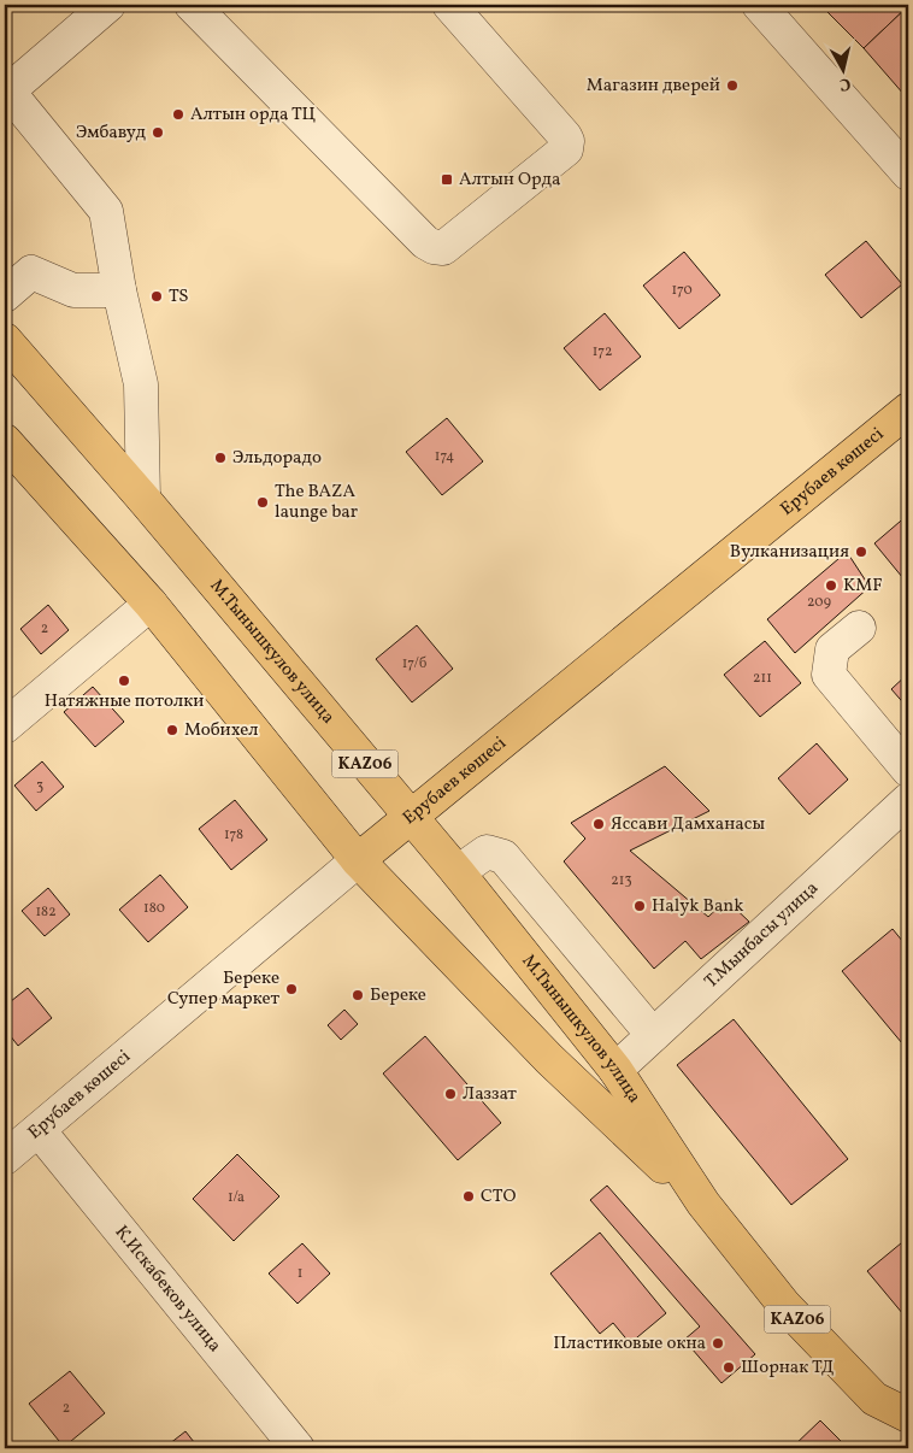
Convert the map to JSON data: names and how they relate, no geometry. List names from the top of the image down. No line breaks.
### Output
{"streets":{"main road":["Ерубаев көшесі","М.Тынышкулов улица","KАZ06"],"street":["Т.Мынбасы улица","К.Искабеков улица"]},"crossings":[["Ерубаев көшесі","М.Тынышкулов улица"],["Ерубаев көшесі","К.Искабеков улица"],["М.Тынышкулов улица","Т.Мынбасы улица"]],"places":{"other":["Магазин дверей","Алтын орда ТЦ","Эмбавуд","TS","Эльдорадо","The BAZA launge bar","Вулканизация","KMF","Натяжные потолки","Мобихел","Яссави Дамханасы","Halyk Bank","Береке Супер маркет","Береке","Лаззат","СТО","Пластиковые окна","Шорнак ТД"],"transit":["Алтын Орда"]},"house_numbers":["170","172","174","209","2","17/б","211","3","178","213","180","182","1/a","1","2"],"north":"bottom"}
